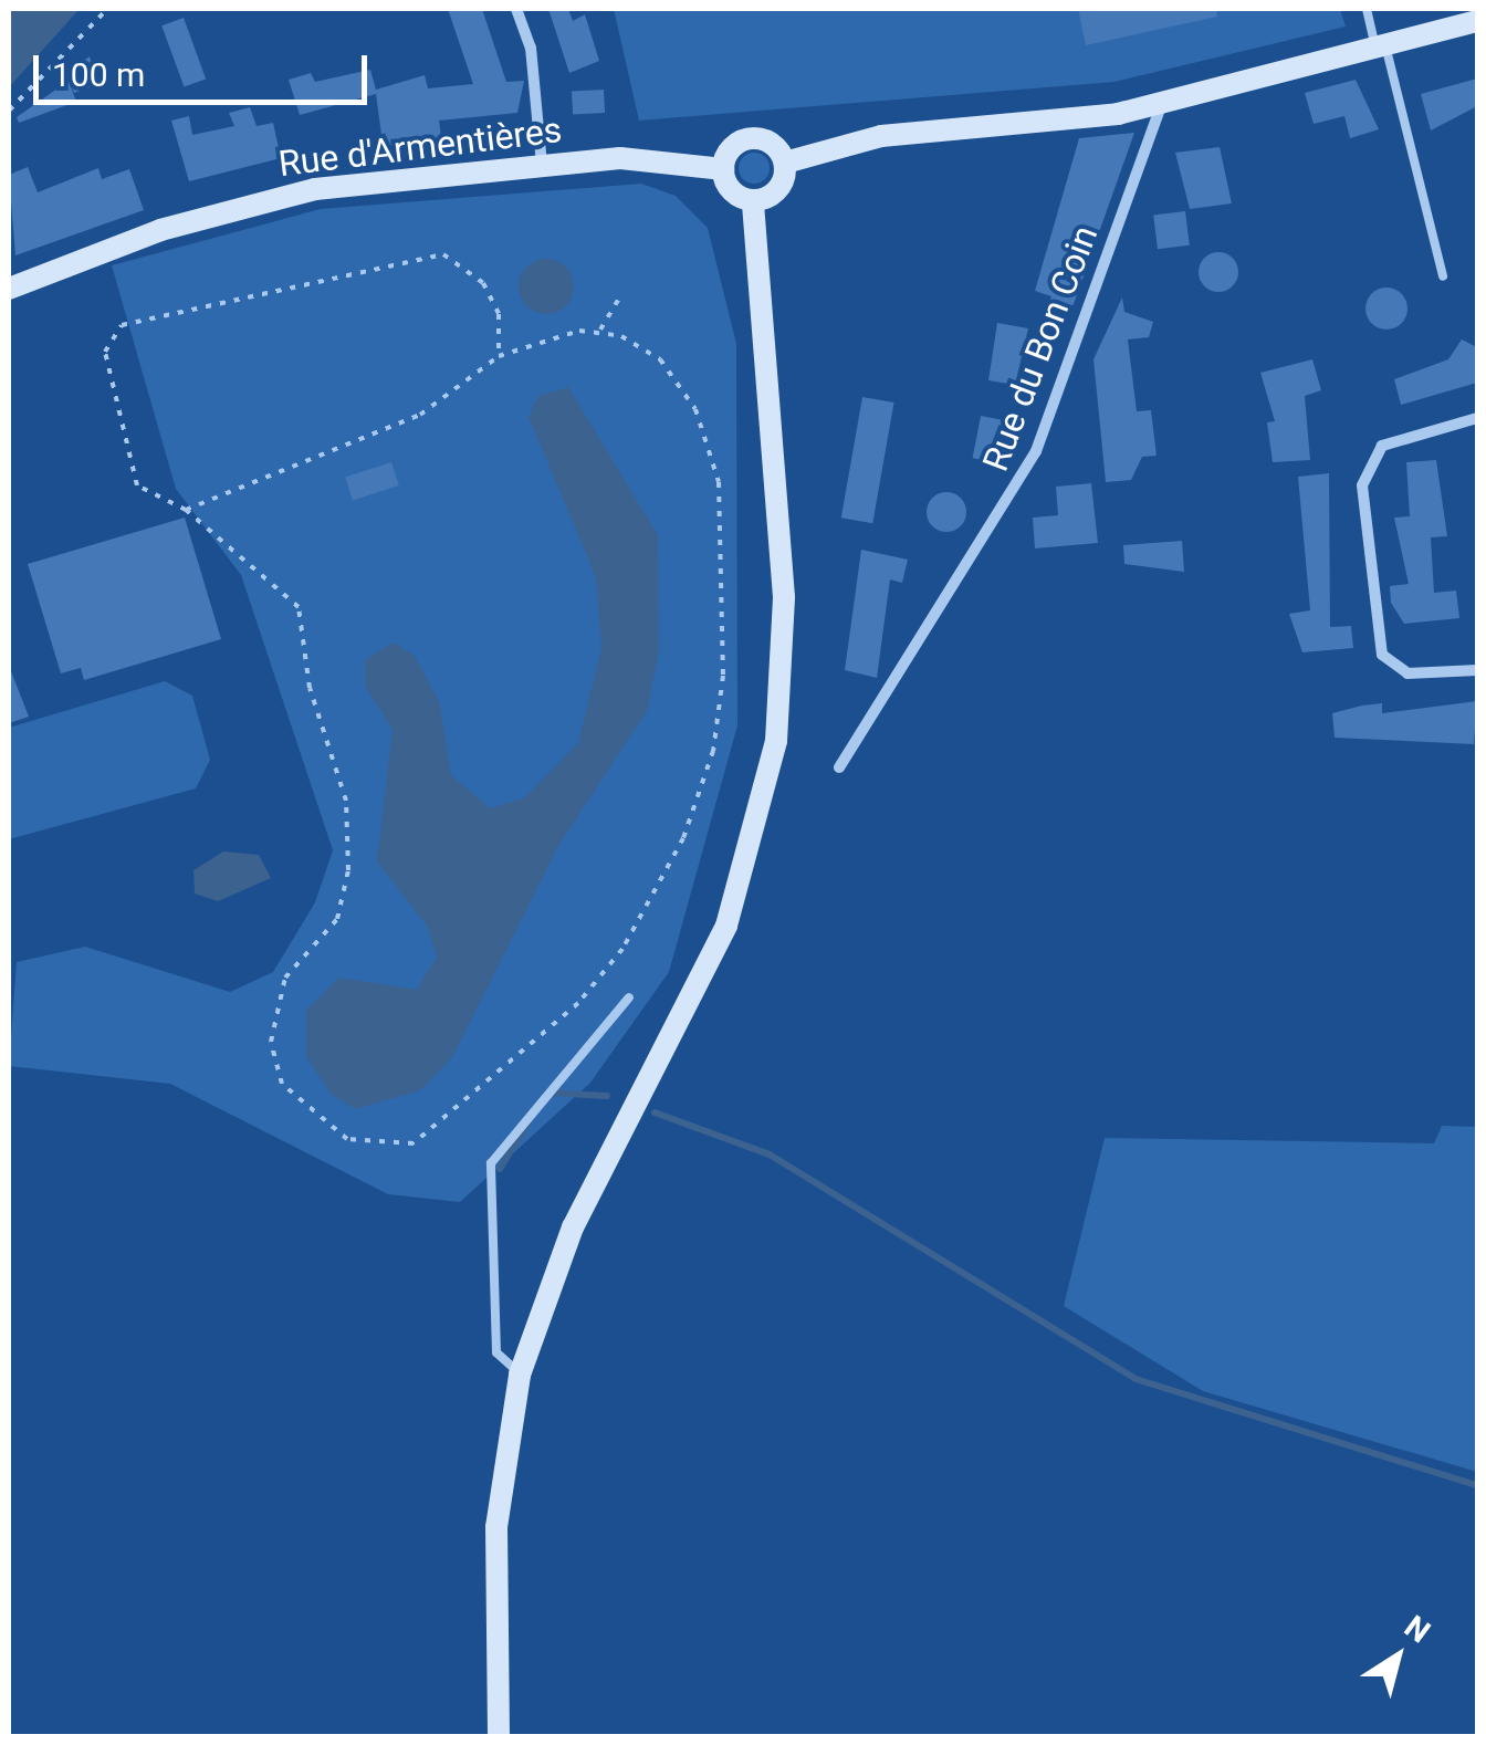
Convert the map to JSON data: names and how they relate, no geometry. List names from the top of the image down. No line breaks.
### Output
{"streets":{"main road":["Rue d'Armentières"],"street":["Rue du Bon Coin"]},"scale_bar":"100 m","north":"top right"}
